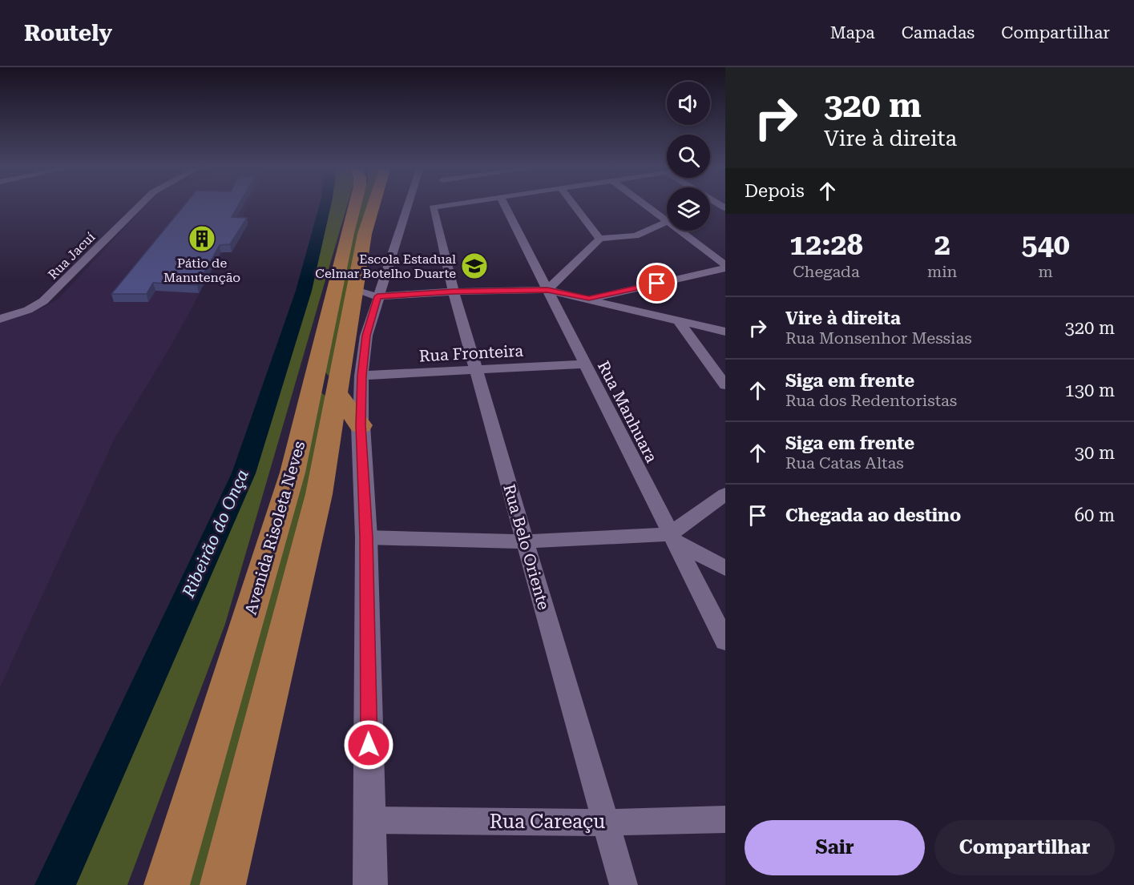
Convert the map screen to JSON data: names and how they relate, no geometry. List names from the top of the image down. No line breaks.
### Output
{"streets":{"highway":["Avenida Risoleta Neves"],"street":["Rua Jacuí","Rua Fronteira","Rua Manhuara","Rua Belo Oriente","Rua Careaçu"]},"crossings":[["Rua Fronteira","Rua Manhuara"],["Rua Fronteira","Rua Belo Oriente"],["Rua Belo Oriente","Rua Careaçu"]],"water":["Ribeirão do Onça"],"places":{"building":["Pátio de Manutenção"],"school or university":["Escola Estadual Celmar Botelho Duarte"]},"page":{"header":"Routely","nav":["Mapa","Camadas","Compartilhar"],"turn":["320 m","Vire à direita"],"then":"Depois","eta":["12:28","Chegada","2","min","540","m"],"list":[{"name":"Vire à direita","note":"Rua Monsenhor Messias","value":"320 m"},{"name":"Siga em frente","note":"Rua dos Redentoristas","value":"130 m"},{"name":"Siga em frente","note":"Rua Catas Altas","value":"30 m"},{"name":"Chegada ao destino","value":"60 m"}],"buttons":["Sair","Compartilhar"]}}
